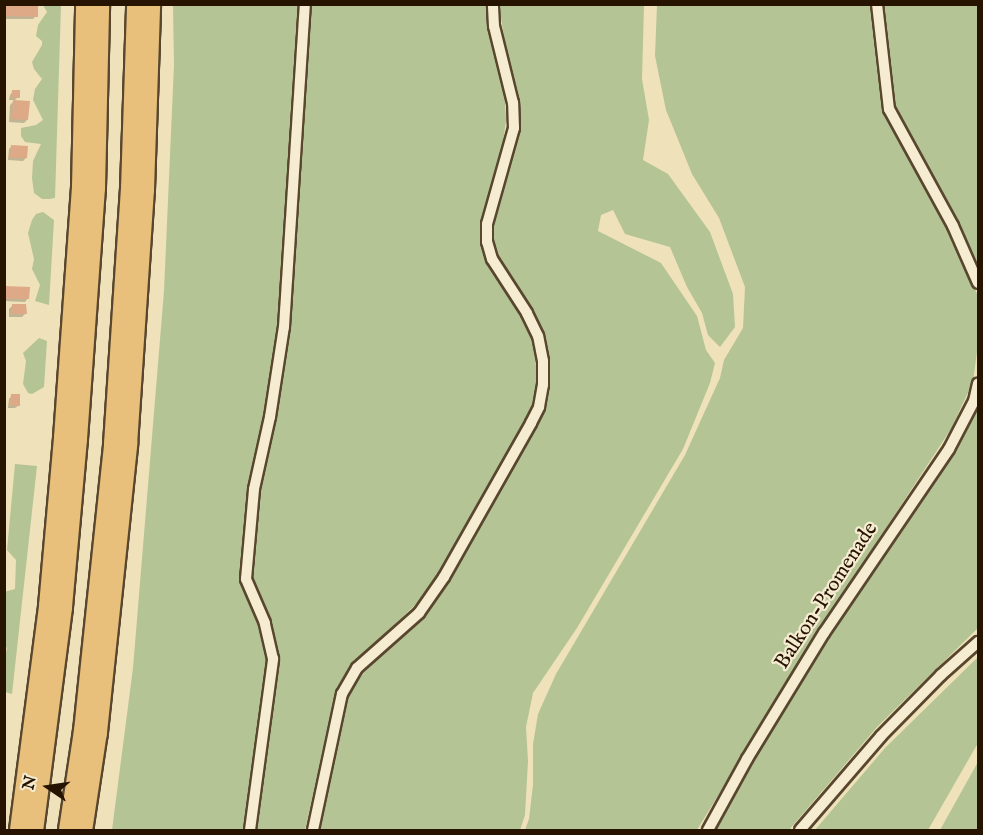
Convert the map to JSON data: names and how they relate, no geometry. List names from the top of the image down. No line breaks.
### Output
{"streets":{"lane":["Balkon-Promenade"]},"north":"left"}
